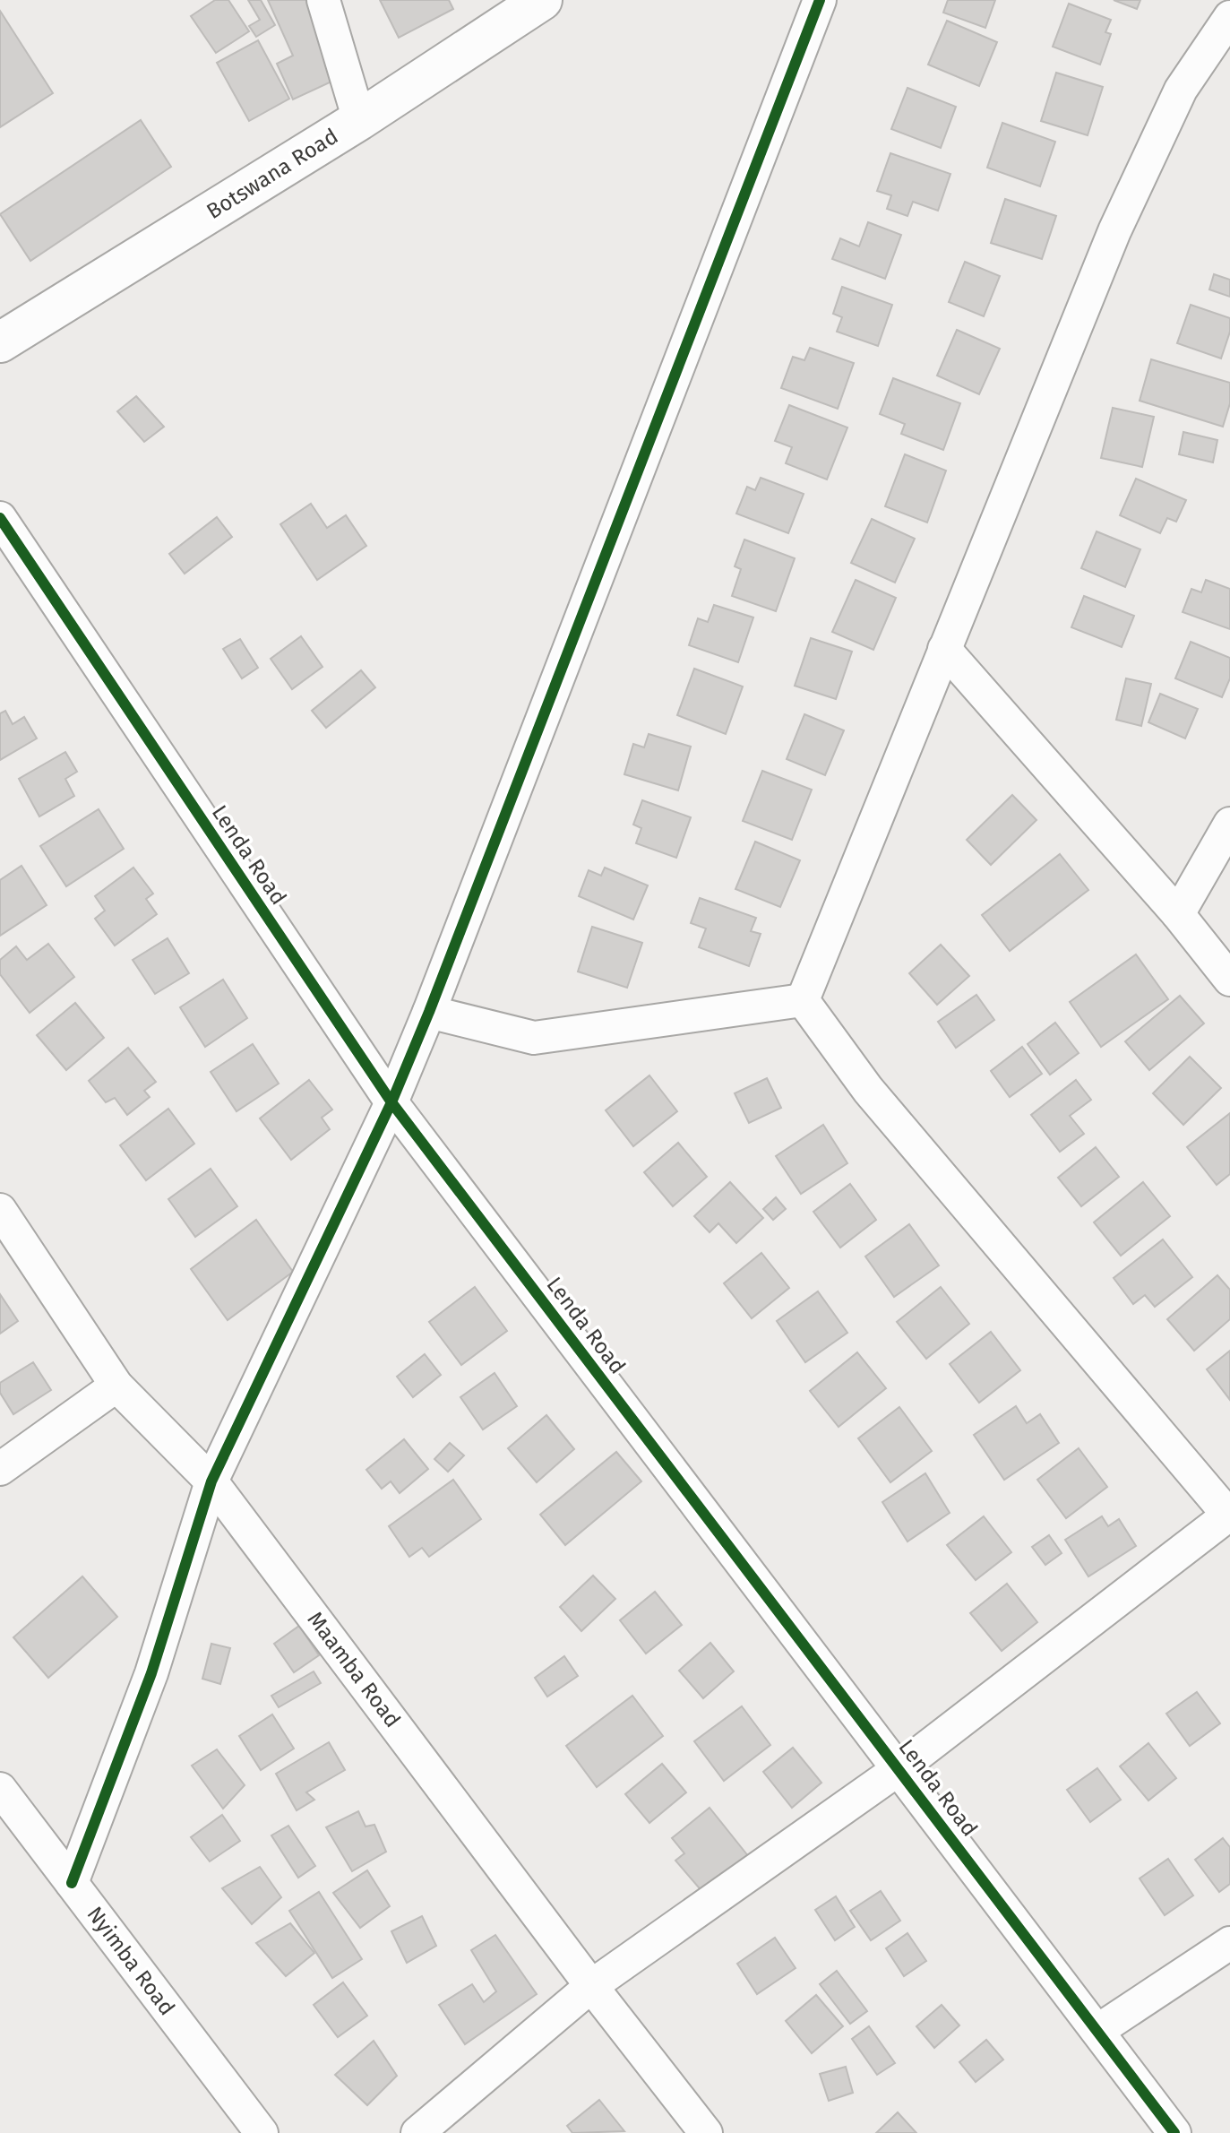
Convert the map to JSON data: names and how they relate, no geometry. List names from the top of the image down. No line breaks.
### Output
{"streets":{"street":["Botswana Road","Lenda Road","Maamba Road","Nyimba Road"]}}
